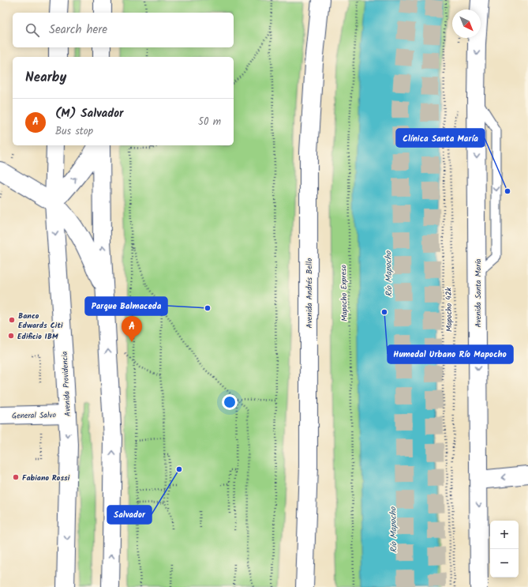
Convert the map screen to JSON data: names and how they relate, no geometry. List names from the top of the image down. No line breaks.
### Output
{"streets":{"main road":["Avenida Andrés Bello","Avenida Santa María","Avenida Providencia","General Salvo"],"path":["Mapocho Expreso","Mapocho 42k"]},"crossings":[["Avenida Providencia","General Salvo"]],"one_way":["Avenida Santa María"],"water":["Río Mapocho"],"places":["Clínica Santa María","Parque Balmaceda","Humedal Urbano Río Mapocho","Banco Edwards Citi","Edificio IBM","Salvador","Fabiano Rossi"],"north":"bottom right","page":{"search":"Search here","heading":"Nearby","list":[{"mark":"A","name":"(M) Salvador","note":"Bus stop","value":"50 m"}],"pins":"A","map_buttons":["+","−"]}}
